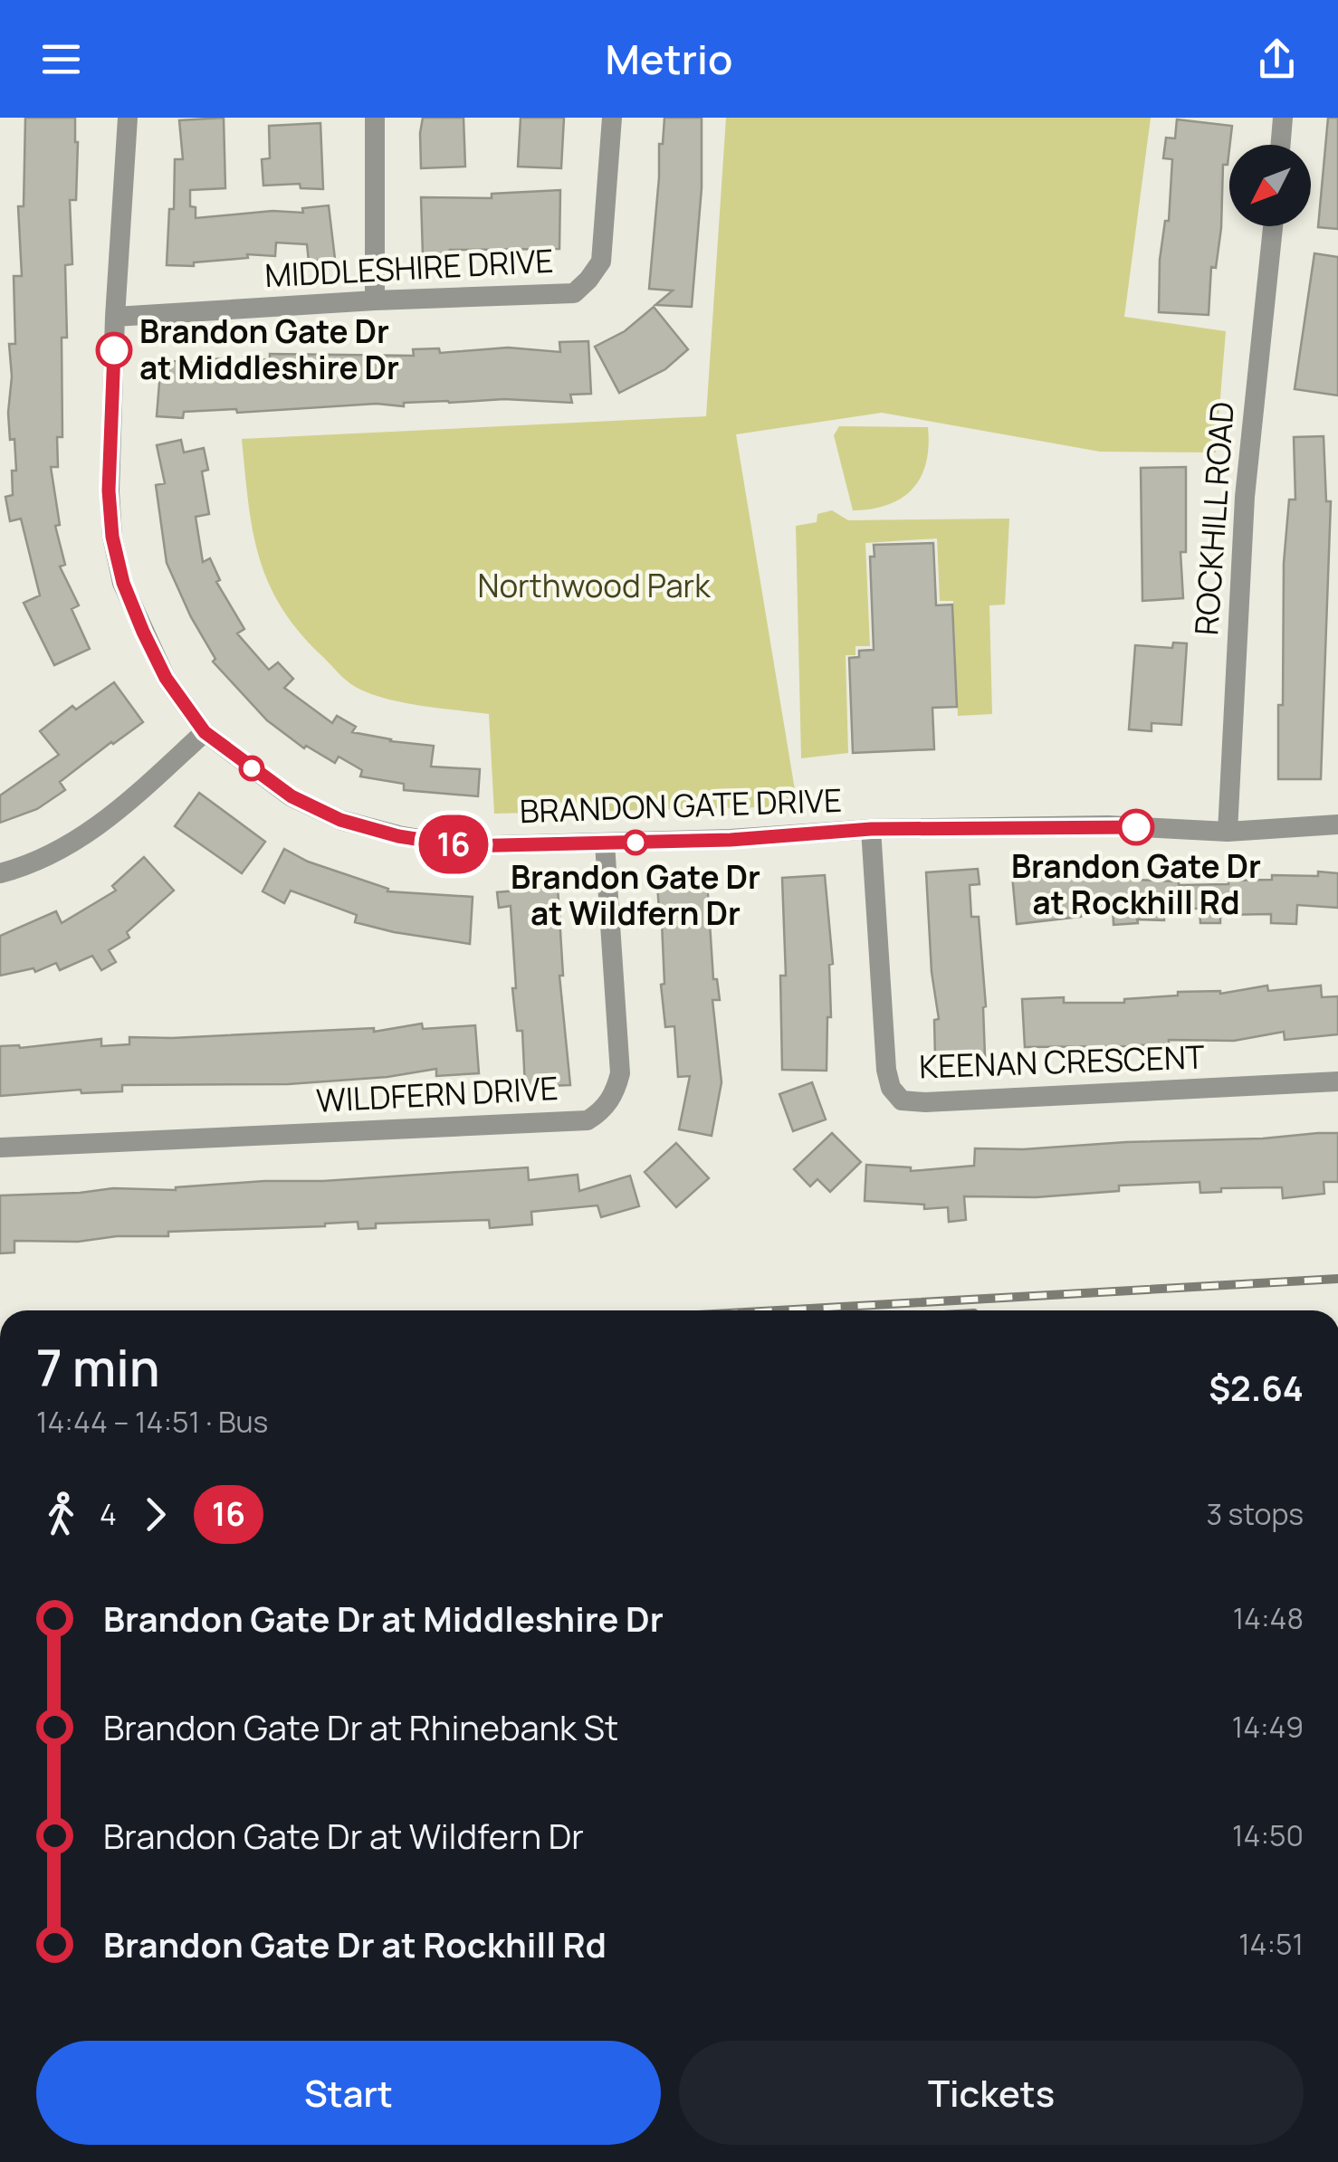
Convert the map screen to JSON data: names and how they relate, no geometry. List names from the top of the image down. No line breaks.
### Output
{"streets":{"street":["MIDDLESHIRE DRIVE","ROCKHILL ROAD","BRANDON GATE DRIVE","KEENAN CRESCENT","WILDFERN DRIVE"]},"crossings":[["MIDDLESHIRE DRIVE","BRANDON GATE DRIVE"],["ROCKHILL ROAD","BRANDON GATE DRIVE"],["BRANDON GATE DRIVE","KEENAN CRESCENT"],["BRANDON GATE DRIVE","WILDFERN DRIVE"]],"parks":["Northwood Park"],"places":["Brandon Gate Dr at Middleshire Dr","Brandon Gate Dr at Rockhill Rd","Brandon Gate Dr at Wildfern Dr"],"lines":["bus line 16"],"north":"bottom left","page":{"header":"Metrio","on_map":"16","heading":["7 min","14:44 – 14:51 · Bus","$2.64"],"legs":["4","16","3 stops"],"list":[{"name":"Brandon Gate Dr at Middleshire Dr","value":"14:48"},{"name":"Brandon Gate Dr at Rhinebank St","value":"14:49"},{"name":"Brandon Gate Dr at Wildfern Dr","value":"14:50"},{"name":"Brandon Gate Dr at Rockhill Rd","value":"14:51"}],"buttons":["Start","Tickets"]}}
